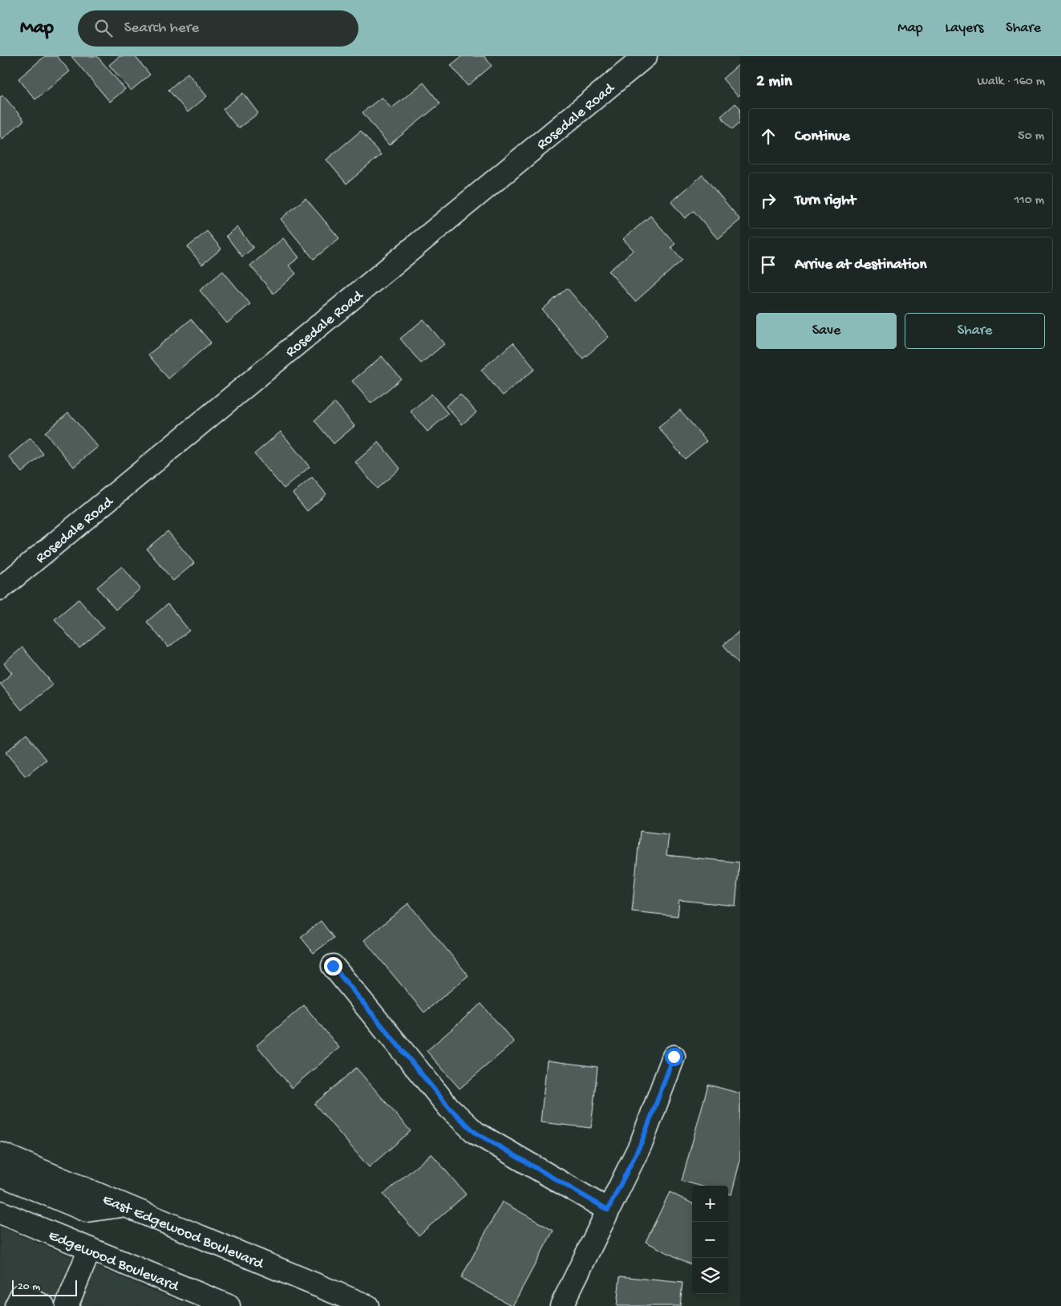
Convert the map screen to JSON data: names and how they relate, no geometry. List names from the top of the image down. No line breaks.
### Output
{"streets":{"street":["Rosedale Road","East Edgewood Boulevard","Edgewood Boulevard"]},"scale_bar":"20 m","page":{"header":"Map","search":"Search here","nav":["Map","Layers","Share"],"heading":["2 min","Walk · 160 m"],"list":[["Continue","50 m"],["Turn right","110 m"],"Arrive at destination"],"buttons":["Save","Share"],"map_buttons":["+","−"],"scale":"20 m"}}
